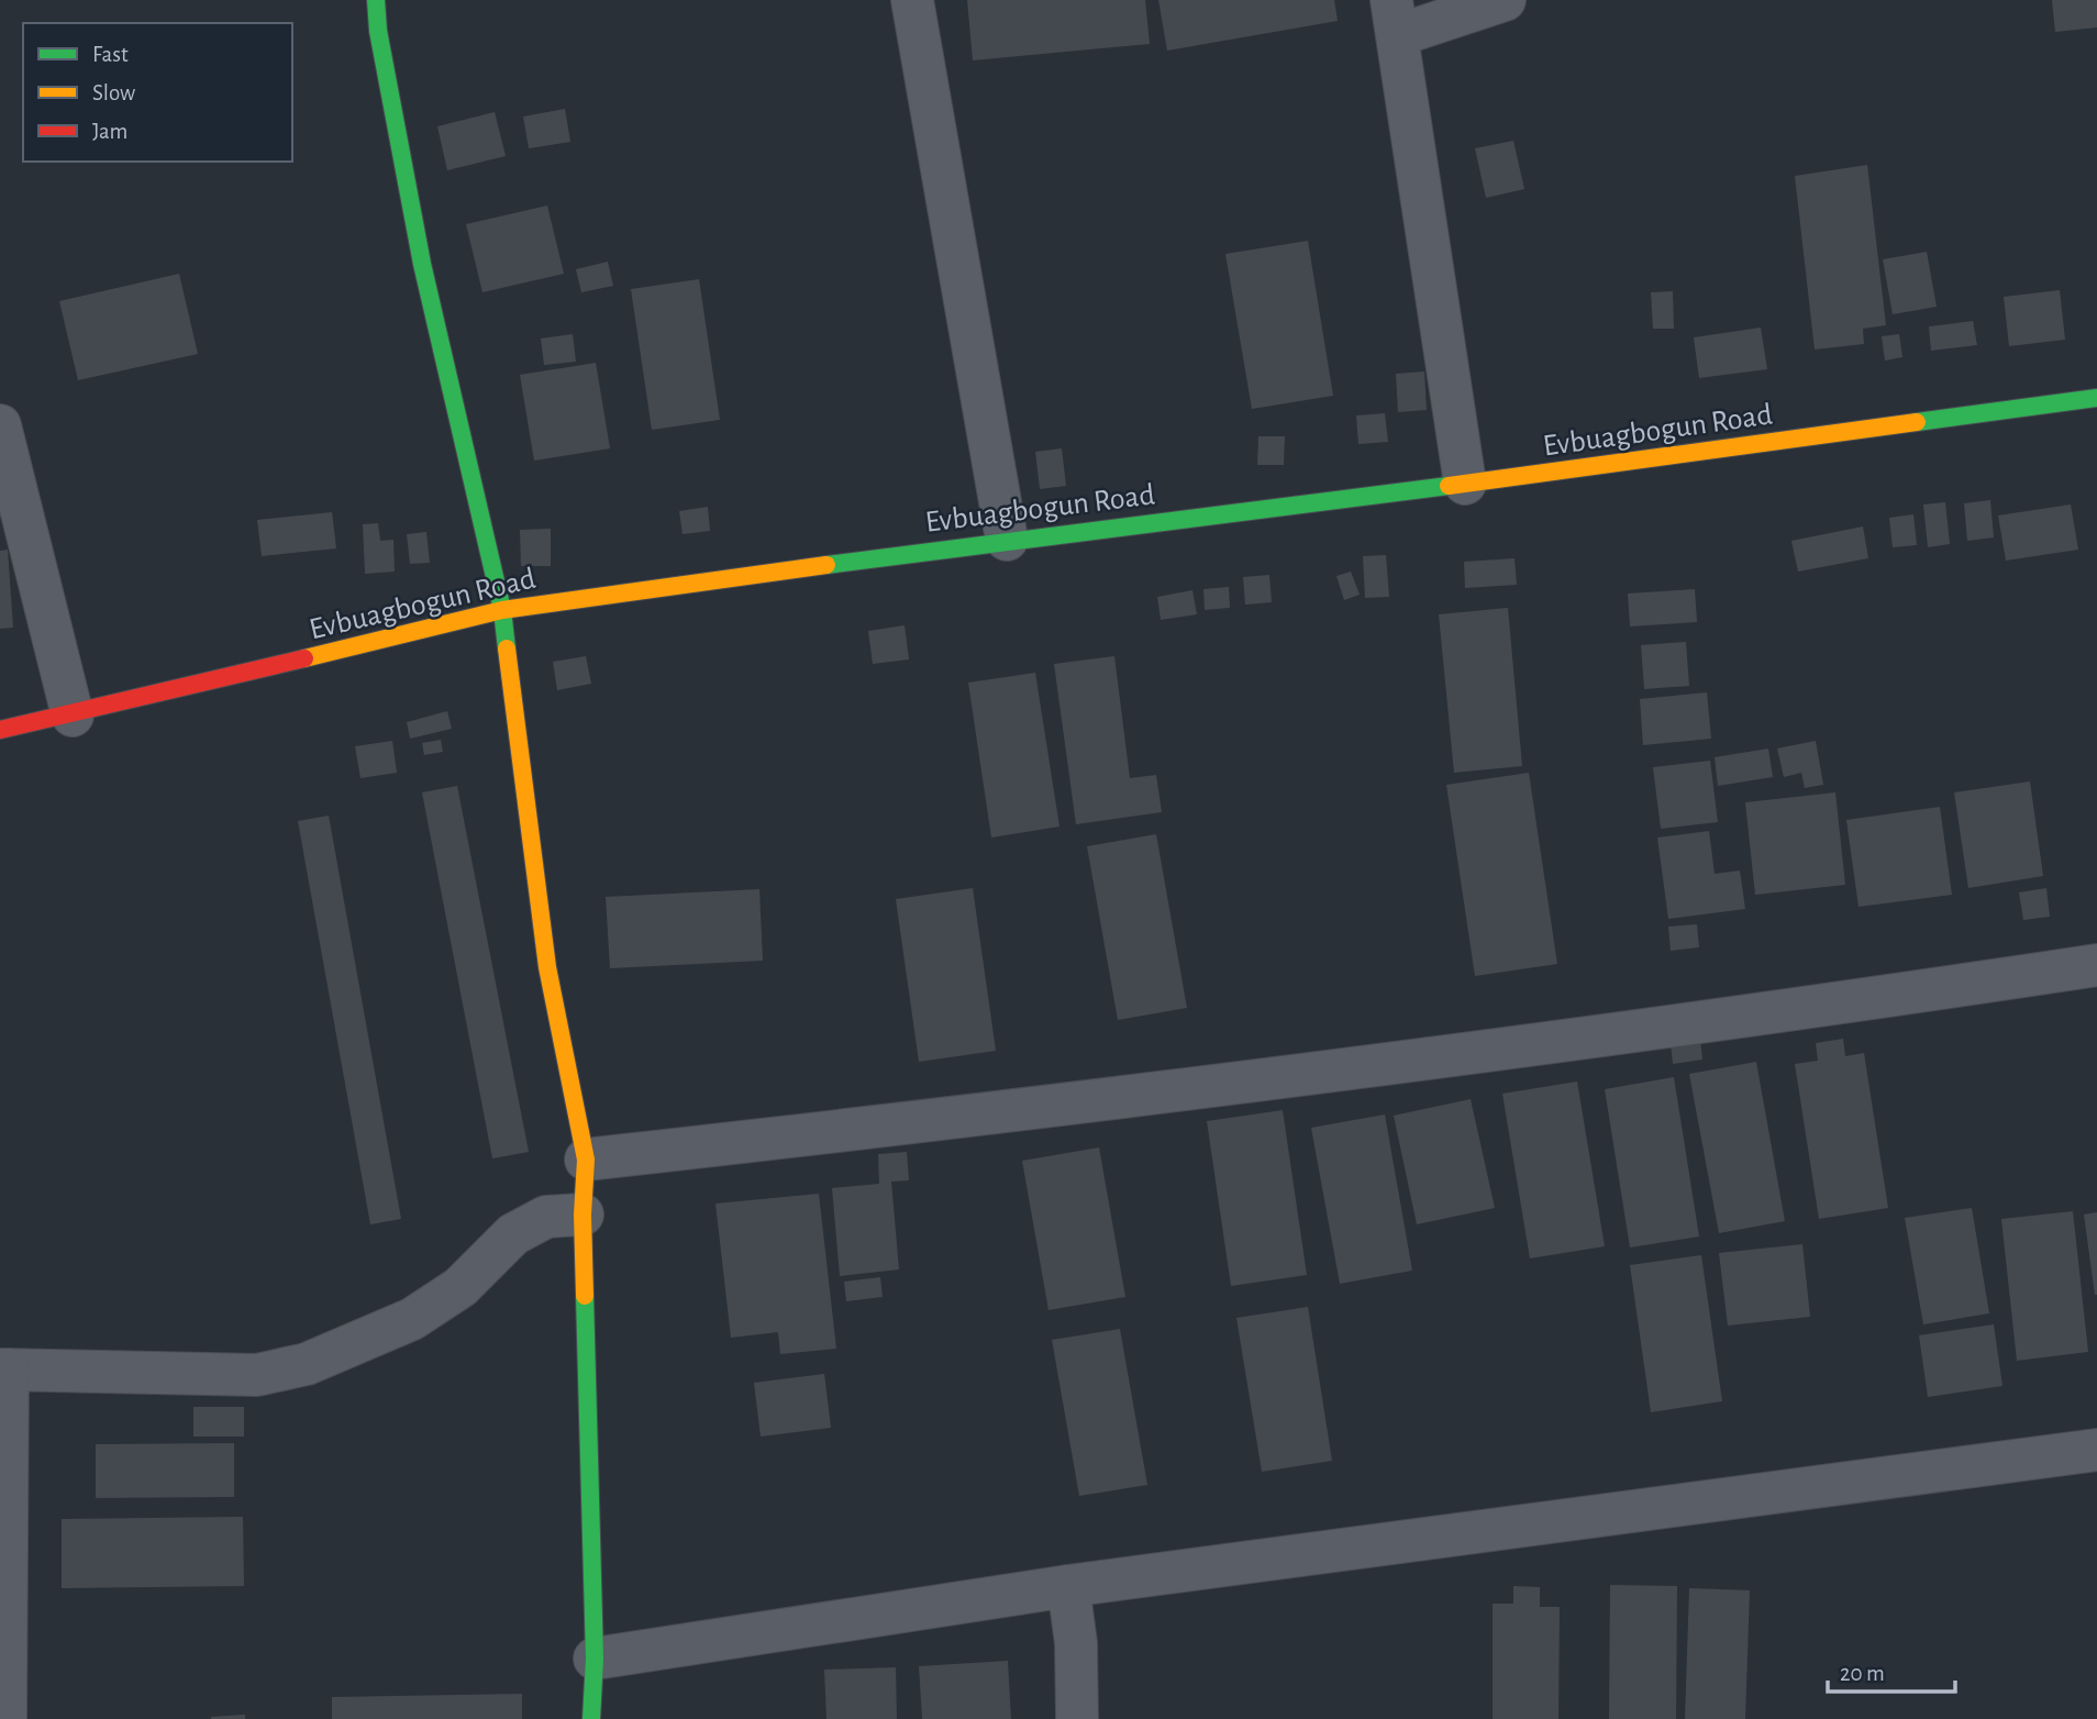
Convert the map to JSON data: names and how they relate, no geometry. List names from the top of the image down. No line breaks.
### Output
{"streets":{"street":["Evbuagbogun Road"]},"legend":["Fast","Slow","Jam"],"scale_bar":"20 m"}
